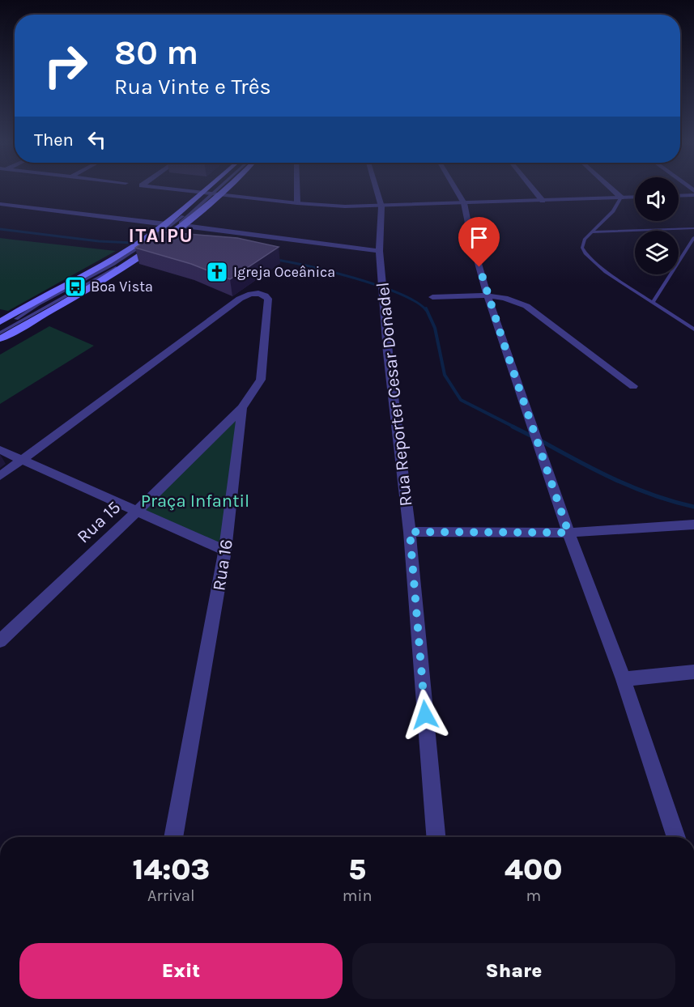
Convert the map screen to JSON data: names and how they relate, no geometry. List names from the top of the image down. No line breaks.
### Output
{"streets":{"street":["Rua Reporter Cesar Donadel","Rua 15","Rua 16"]},"crossings":[["Rua 15","Rua 16"]],"districts":["ITAIPU"],"parks":["Praça Infantil"],"places":{"church":["Igreja Oceânica"],"bus stop":["Boa Vista"]},"page":{"turn":["80 m","Rua Vinte e Três"],"then":"Then","eta":["14:03","Arrival","5","min","400","m"],"buttons":["Exit","Share"]}}
